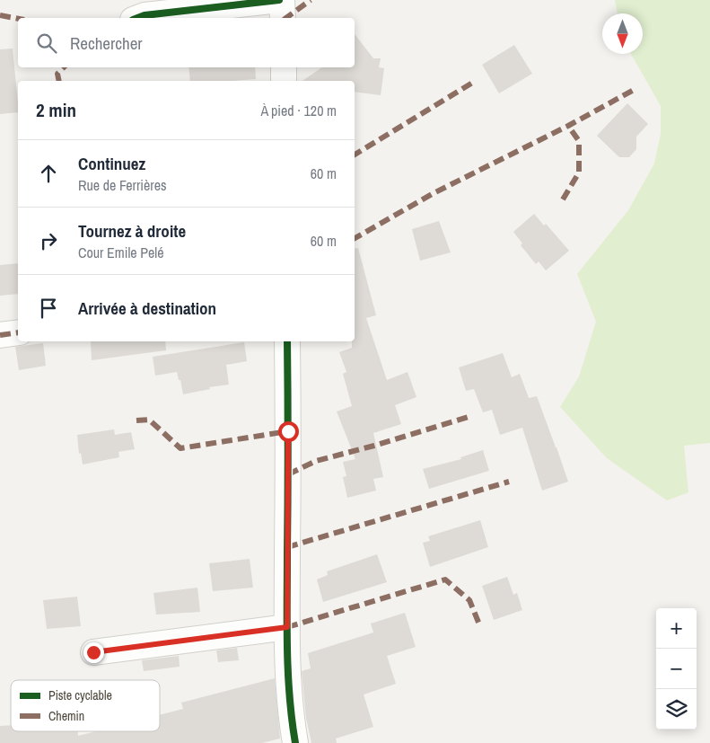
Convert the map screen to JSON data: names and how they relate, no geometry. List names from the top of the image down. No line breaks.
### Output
{"legend":["Piste cyclable","Chemin"],"north":"bottom","page":{"search":"Rechercher","heading":["2 min","À pied · 120 m"],"list":[["Continuez","Rue de Ferrières","60 m"],["Tournez à droite","Cour Emile Pelé","60 m"],"Arrivée à destination"],"map_buttons":["+","−"]}}
